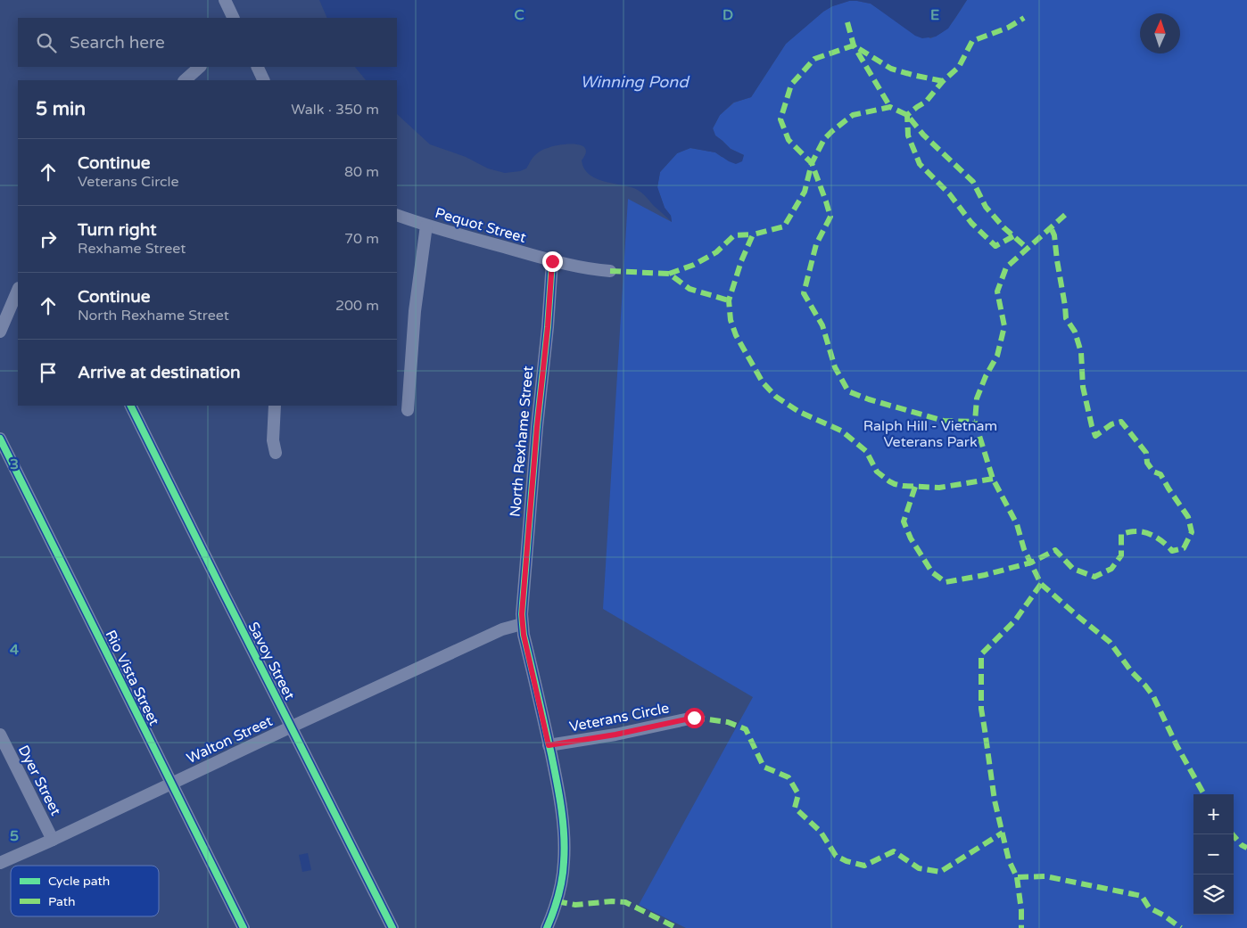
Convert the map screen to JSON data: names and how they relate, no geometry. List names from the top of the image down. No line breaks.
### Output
{"streets":{"street":["Pequot Street","North Rexhame Street","Savoy Street","Rio Vista Street","Veterans Circle","Walton Street","Dyer Street"]},"crossings":[["Pequot Street","North Rexhame Street"],["North Rexhame Street","Veterans Circle"],["North Rexhame Street","Walton Street"],["Savoy Street","Walton Street"],["Rio Vista Street","Walton Street"],["Walton Street","Dyer Street"]],"water":["Winning Pond"],"parks":["Ralph Hill - Vietnam Veterans Park"],"legend":["Cycle path","Path"],"north":"top","page":{"search":"Search here","heading":["5 min","Walk · 350 m"],"list":[["Continue","Veterans Circle","80 m"],["Turn right","Rexhame Street","70 m"],["Continue","North Rexhame Street","200 m"],"Arrive at destination"],"map_buttons":["+","−"]},"grid":{"columns":["C","D","E"],"rows":["3","4","5"]}}
